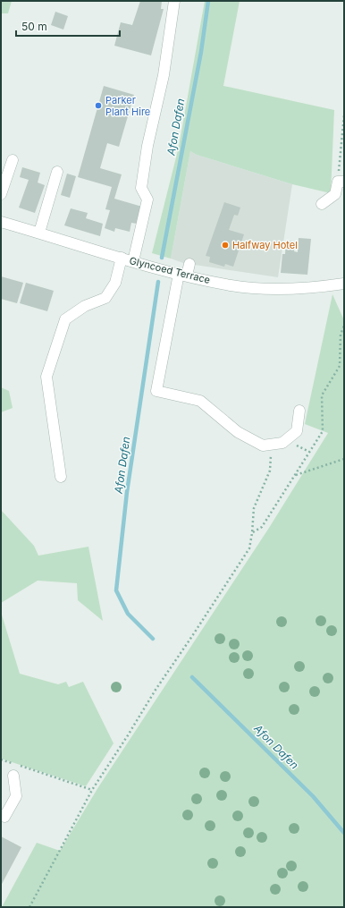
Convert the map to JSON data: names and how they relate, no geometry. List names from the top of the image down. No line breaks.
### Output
{"streets":{"street":["Glyncoed Terrace"]},"water":["Afon Dafen"],"places":["Parker Plant Hire","Halfway Hotel"],"scale_bar":"50 m"}
